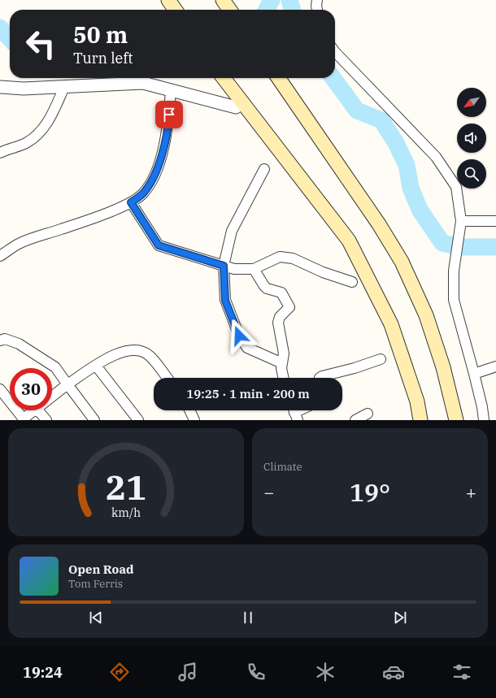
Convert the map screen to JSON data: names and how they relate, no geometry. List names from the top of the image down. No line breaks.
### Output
{"north":"bottom left","page":{"turn":["50 m","Turn left"],"limit":"30","trip":"19:25 · 1 min · 200 m","tile":"Climate","heat":["−","19°","+"],"song":["Open Road","Tom Ferris"],"tabs":"19:24","gauge":["21","km/h"]}}
